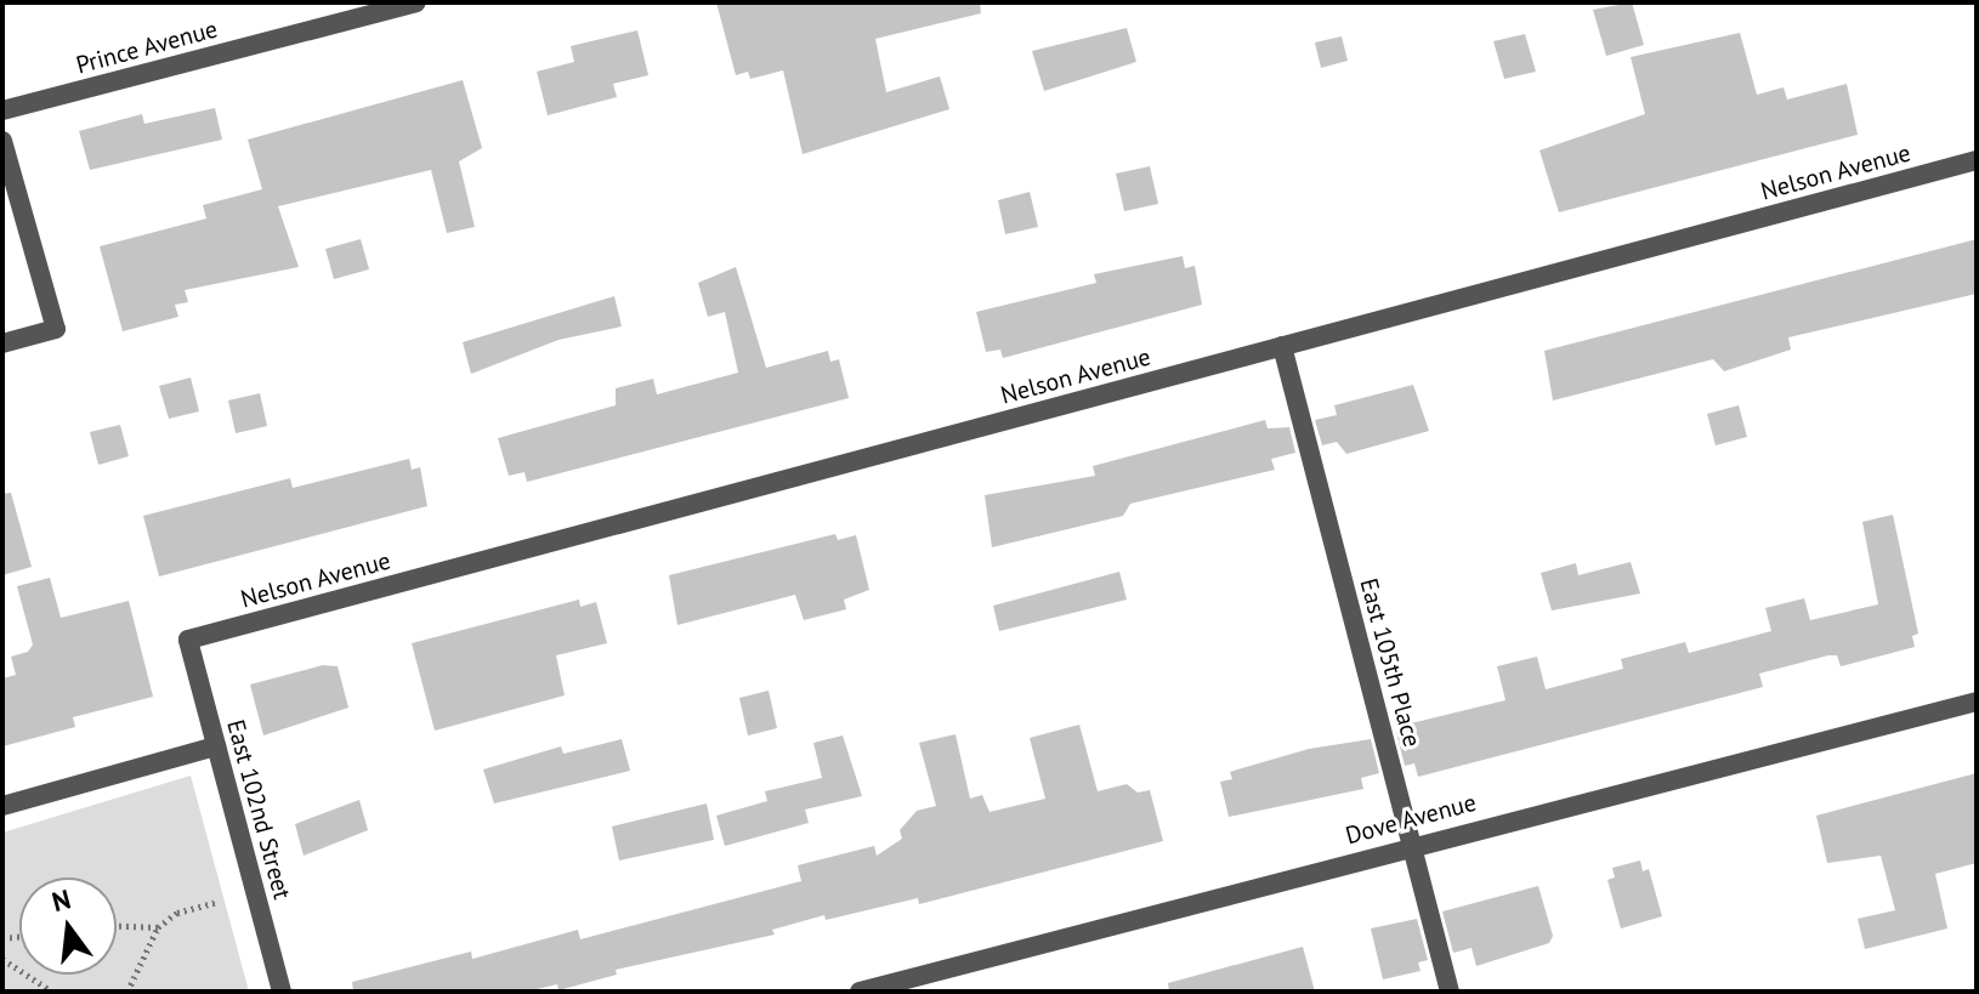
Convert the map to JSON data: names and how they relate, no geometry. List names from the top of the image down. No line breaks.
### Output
{"streets":{"street":["Prince Avenue","Nelson Avenue","East 105th Place","East 102nd Street","Dove Avenue"]},"crossings":[["Nelson Avenue","East 105th Place"],["Nelson Avenue","East 102nd Street"],["East 105th Place","Dove Avenue"]],"north":"top"}
